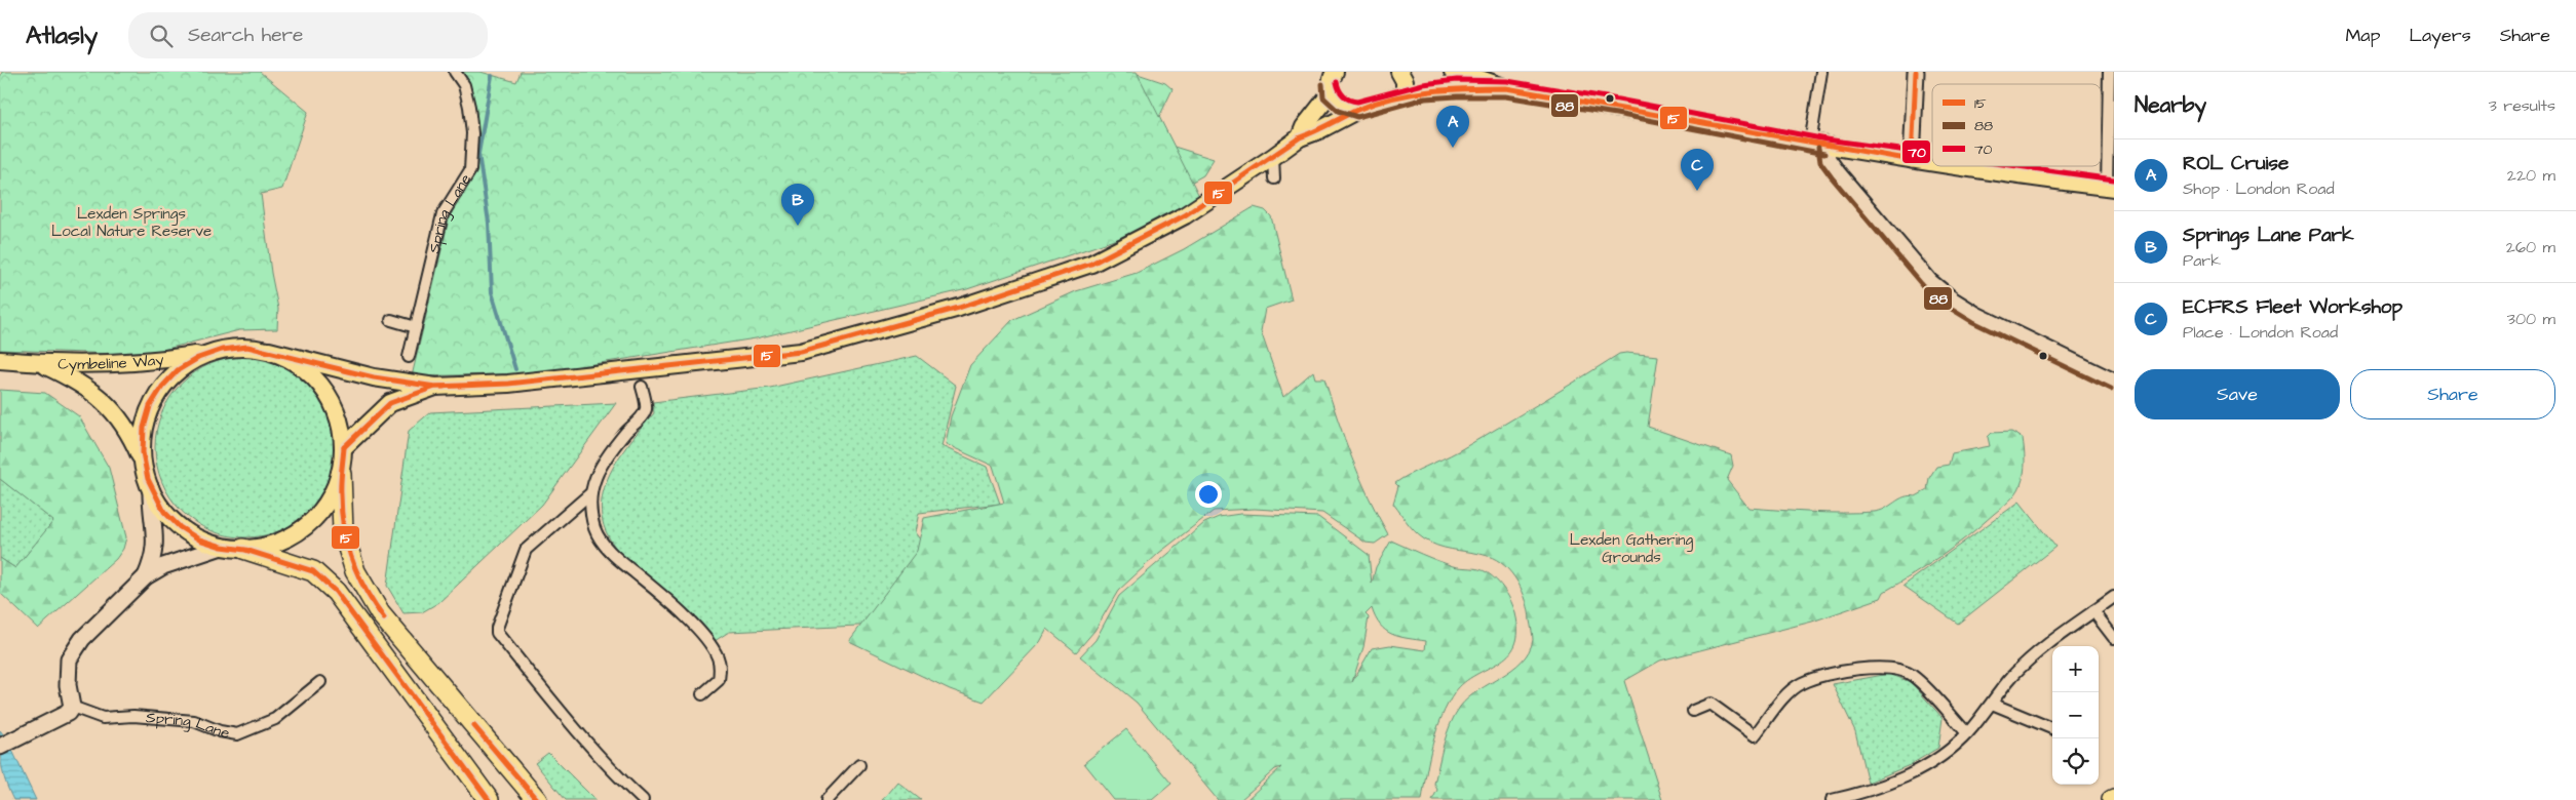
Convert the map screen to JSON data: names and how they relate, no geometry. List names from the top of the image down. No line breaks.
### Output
{"streets":{"main road":["Cymbeline Way"],"street":["Spring Lane"]},"parks":["Lexden Springs Local Nature Reserve","Lexden Gathering Grounds"],"lines":["transit line 15","transit line 70","transit line 88"],"legend":["15","88","70"],"page":{"header":"Atlasly","search":"Search here","nav":["Map","Layers","Share"],"heading":["Nearby","3 results"],"pins":["A","C","B"],"list":[{"mark":"A","name":"ROL Cruise","note":"Shop · London Road","value":"220 m"},{"mark":"B","name":"Springs Lane Park","note":"Park","value":"260 m"},{"mark":"C","name":"ECFRS Fleet Workshop","note":"Place · London Road","value":"300 m"}],"buttons":["Save","Share"],"map_buttons":["+","−"]}}
